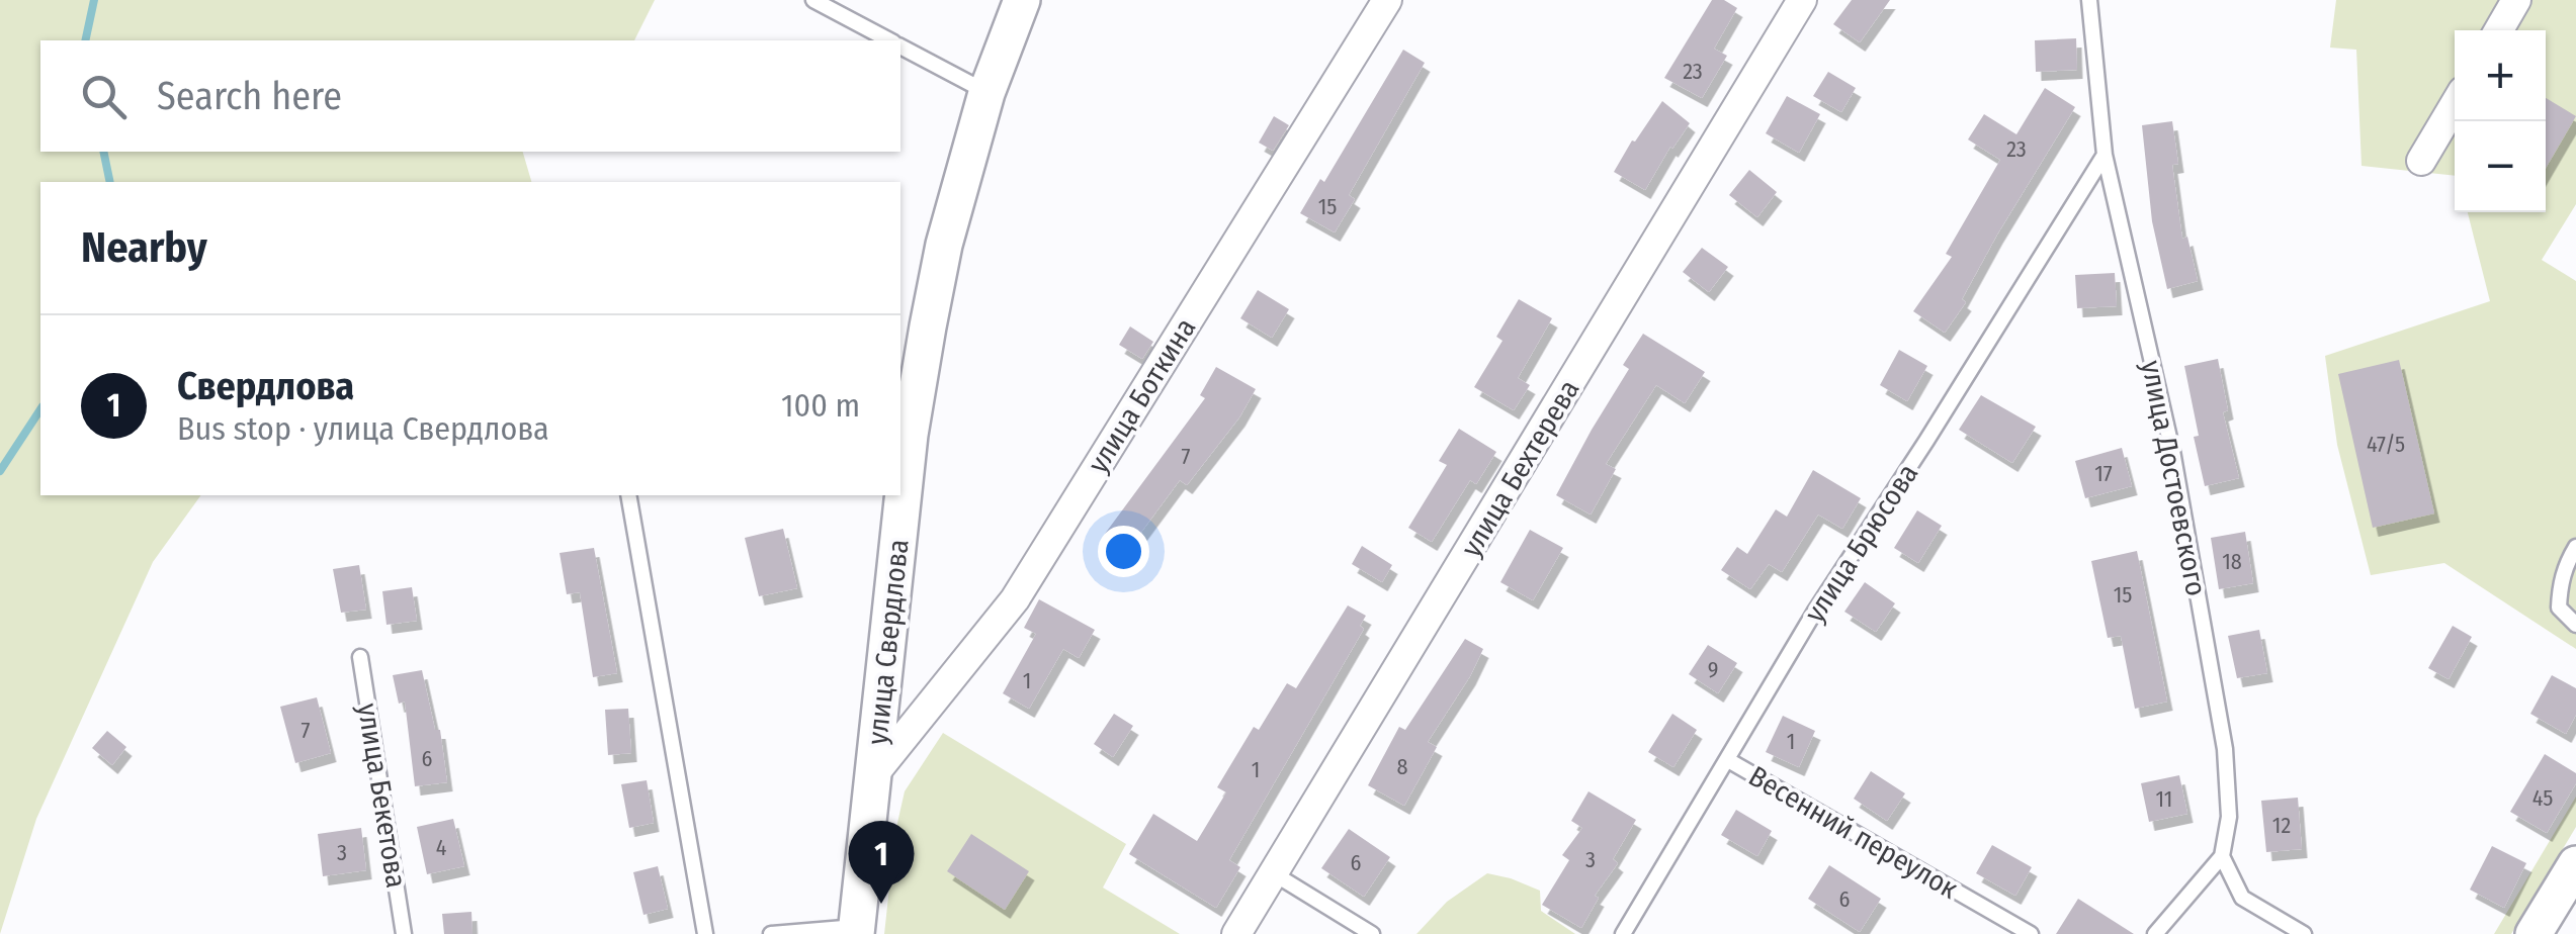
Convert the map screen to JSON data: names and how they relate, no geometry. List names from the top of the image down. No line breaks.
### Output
{"streets":{"street":["улица Боткина","улица Бехтерева","улица Свердлова"],"lane":["улица Достоевского","улица Брюсова","улица Бекетова","Весенний переулок"]},"crossings":[["улица Боткина","улица Свердлова"],["улица Достоевского","улица Брюсова"],["улица Брюсова","Весенний переулок"]],"house_numbers":["23","23","15","47/5","7","17","18","15","9","1","7","1","6","8","1","45","11","12","4","3","3","6","6"],"page":{"map_buttons":["+","−"],"search":"Search here","heading":"Nearby","list":[{"mark":"1","name":"Свердлова","note":"Bus stop · улица Свердлова","value":"100 m"}],"pins":"1"}}
